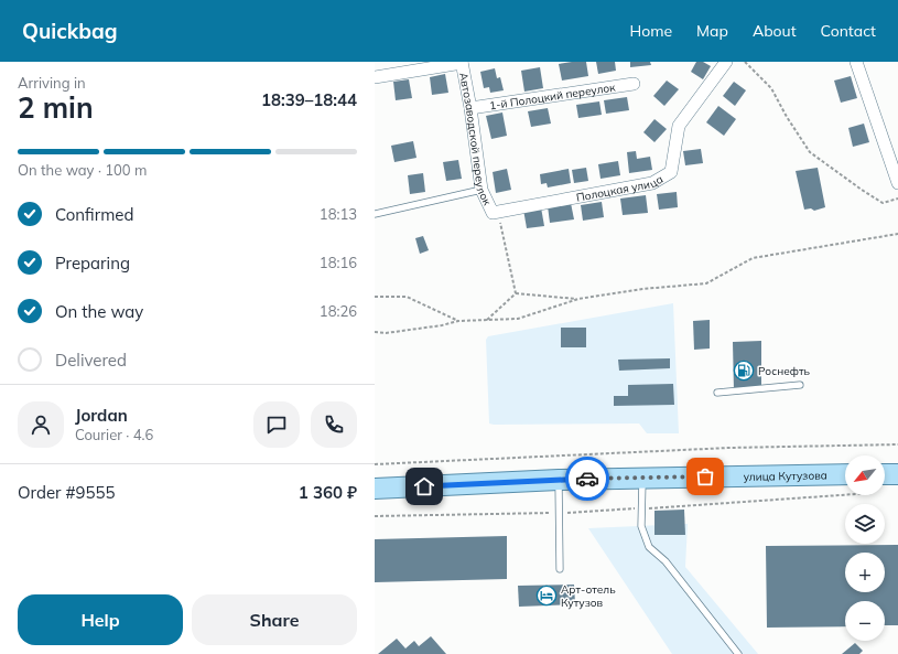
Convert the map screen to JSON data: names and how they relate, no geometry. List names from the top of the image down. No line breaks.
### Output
{"streets":{"main road":["улица Кутузова"],"street":["1-й Полоцкий переулок","Автозаводской переулок","Полоцкая улица"]},"crossings":[["1-й Полоцкий переулок","Автозаводской переулок"],["Автозаводской переулок","Полоцкая улица"]],"places":{"fuel station":["Роснефть"],"hotel":["Арт-отель Кутузов"]},"north":"bottom left","page":{"header":"Quickbag","nav":["Home","Map","About","Contact"],"heading":["2 min","Arriving in","18:39–18:44"],"panel":["Jordan","Courier · 4.6","Order #9555","1 360 ₽"],"bar":"On the way · 100 m","list":[["Confirmed","18:13"],["Preparing","18:16"],["On the way","18:26"],"Delivered"],"map_buttons":["+","−"],"buttons":["Help","Share"]}}
